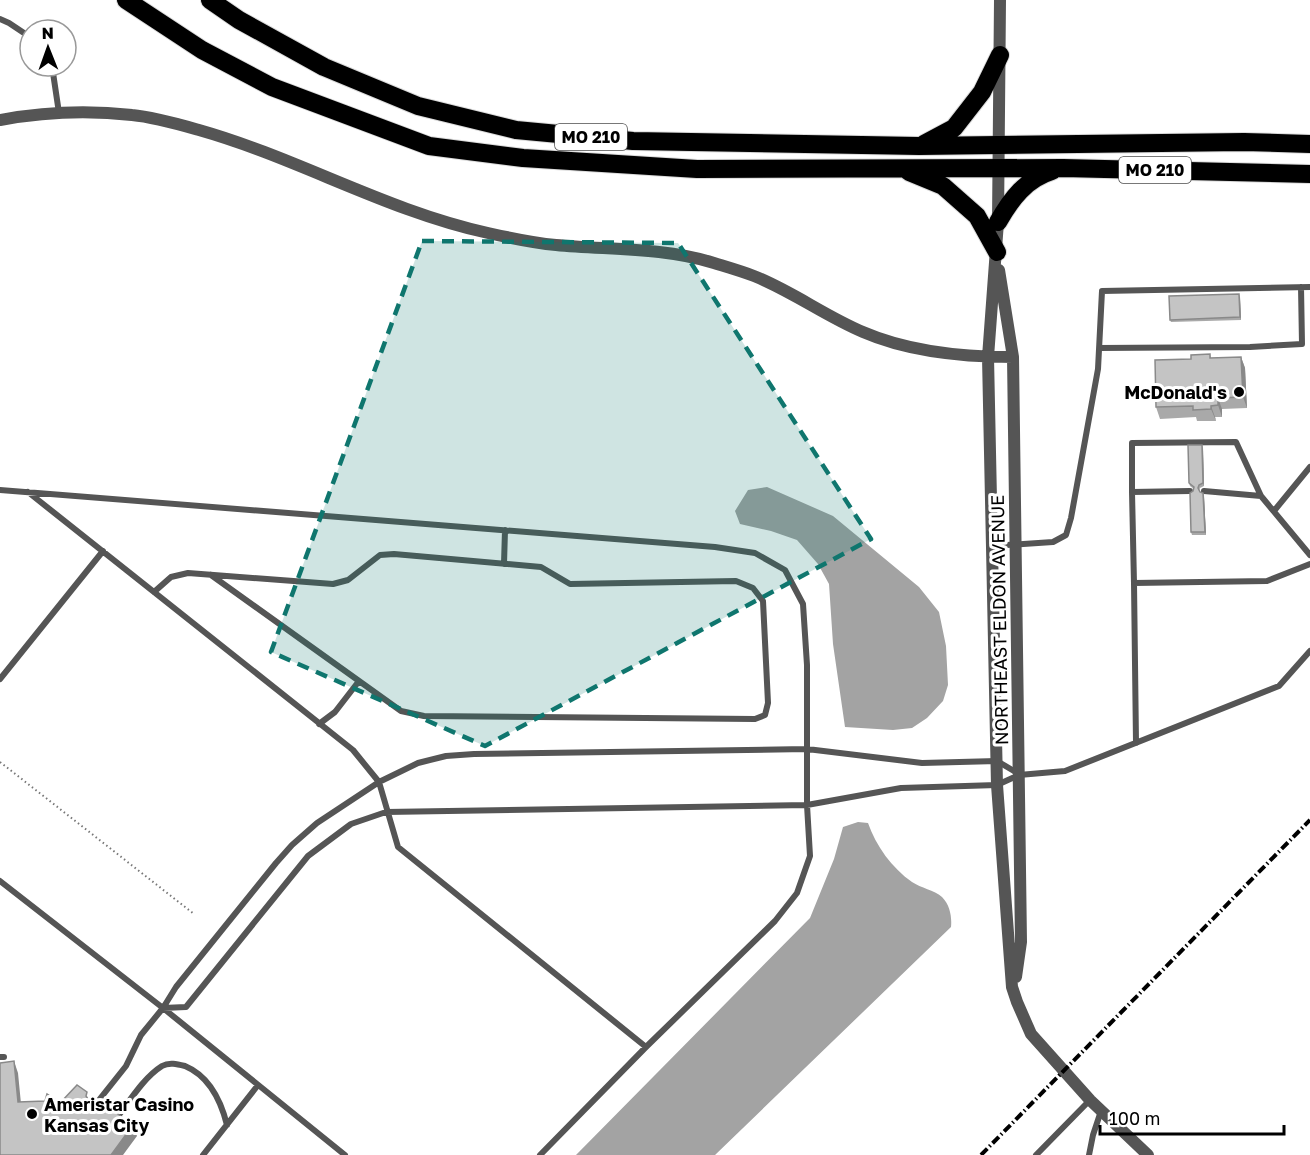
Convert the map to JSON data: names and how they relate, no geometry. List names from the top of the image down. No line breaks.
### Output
{"streets":{"highway":["MO 210"],"street":["NORTHEAST ELDON AVENUE"]},"crossings":[["MO 210","NORTHEAST ELDON AVENUE"]],"places":["McDonald's","Ameristar Casino Kansas City"],"scale_bar":"100 m","north":"top"}
